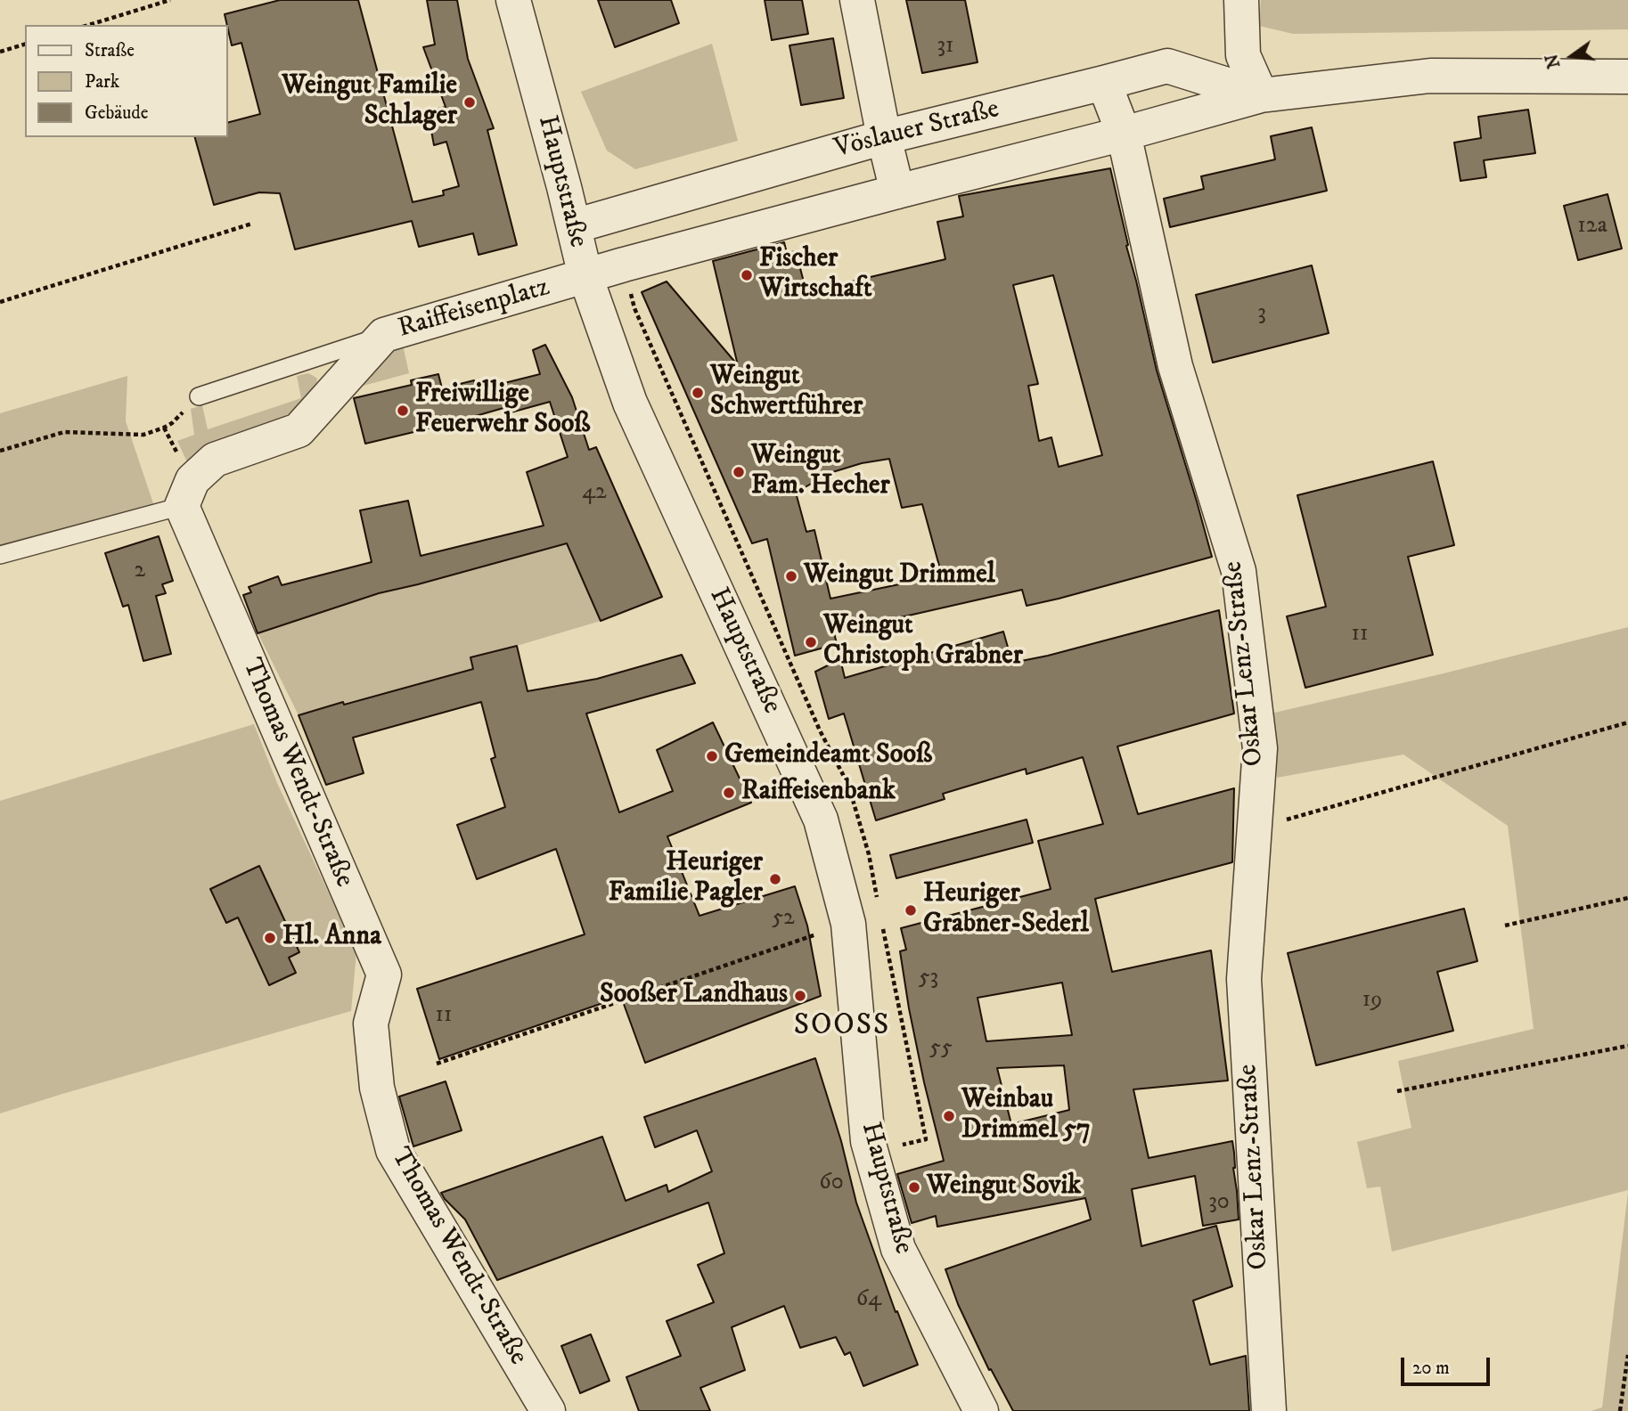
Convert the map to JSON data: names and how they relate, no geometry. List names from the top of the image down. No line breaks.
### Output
{"streets":{"street":["Vöslauer Straße","Hauptstraße","Raiffeisenplatz","Oskar Lenz-Straße","Thomas Wendt-Straße"]},"crossings":[["Vöslauer Straße","Hauptstraße"],["Vöslauer Straße","Raiffeisenplatz"],["Vöslauer Straße","Oskar Lenz-Straße"],["Hauptstraße","Raiffeisenplatz"],["Raiffeisenplatz","Thomas Wendt-Straße"]],"districts":["SOOSS"],"places":["Weingut Familie Schlager","Fischer Wirtschaft","Weingut Schwertführer","Freiwillige Feuerwehr Sooß","Weingut Fam. Hecher","Weingut Drimmel","Weingut Christoph Grabner","Gemeindeamt Sooß","Raiffeisenbank","Heuriger Familie Pagler","Heuriger Grabner-Sederl","Hl. Anna","Sooßer Landhaus","Weinbau Drimmel 57","Weingut Sovik"],"house_numbers":["31","12a","3","42","2","11","52","53","19","11","55","60","30","64"],"legend":["Straße","Park","Gebäude"],"scale_bar":"20 m","north":"left"}
